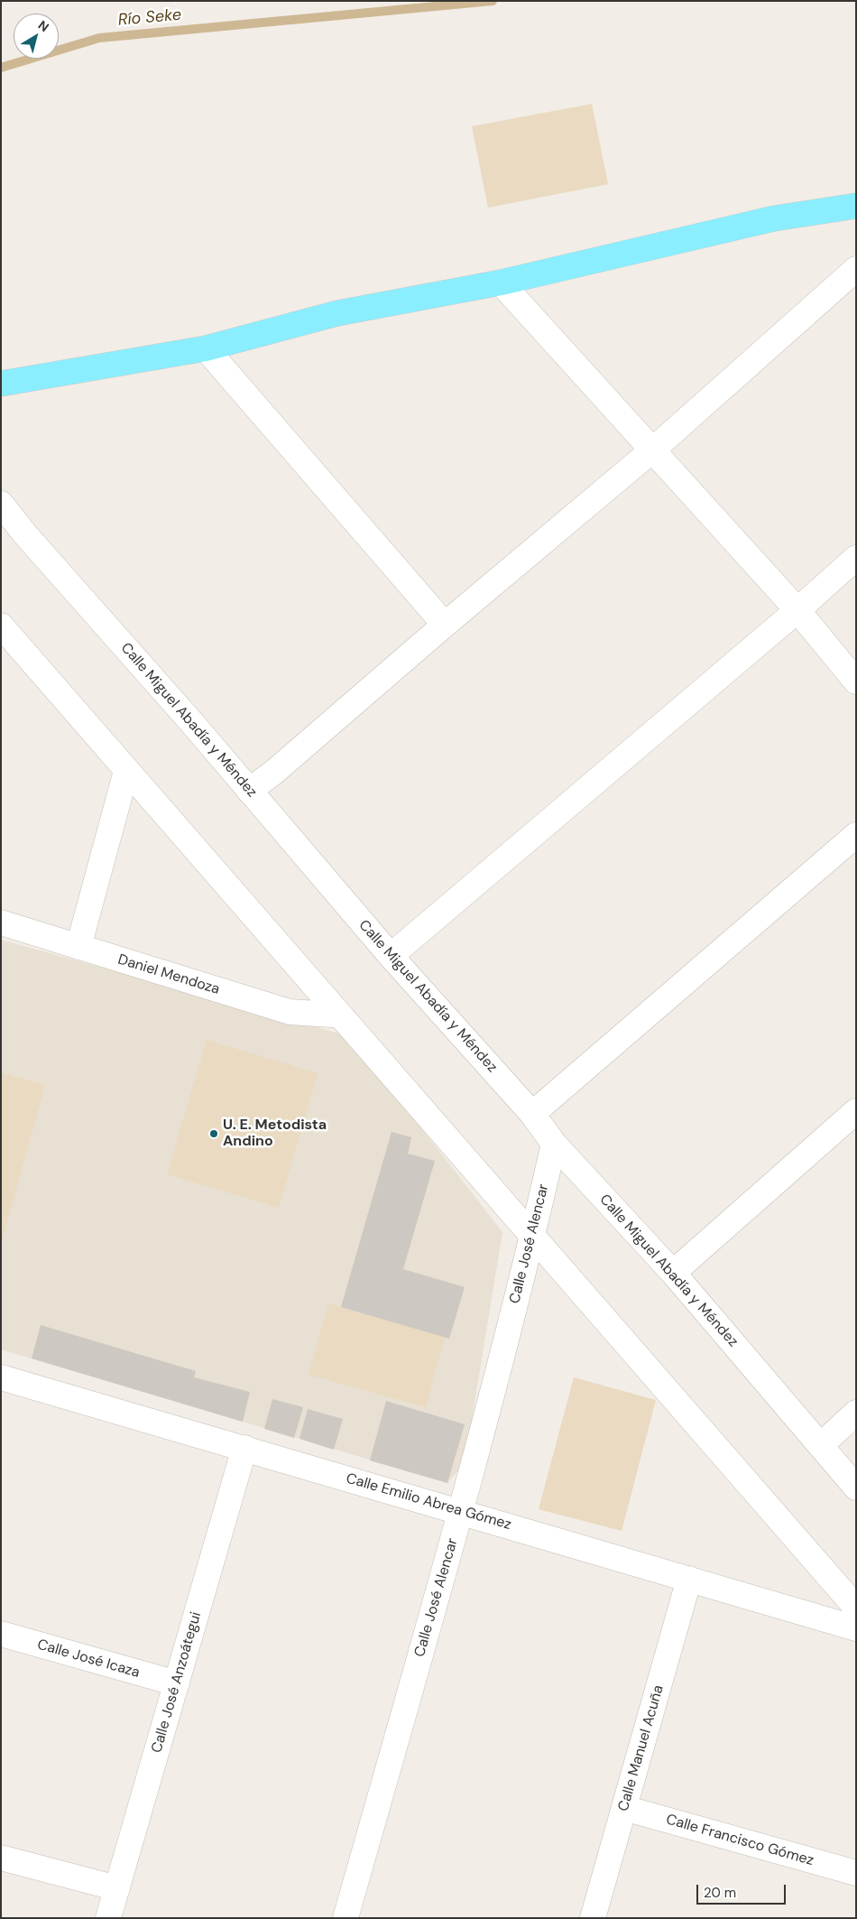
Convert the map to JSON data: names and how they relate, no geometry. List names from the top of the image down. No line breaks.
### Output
{"streets":{"street":["Calle Miguel Abadía y Méndez","Daniel Mendoza","Calle José Alencar","Calle Emilio Abrea Gómez","Calle José Icaza","Calle José Anzoátegui","Calle Manuel Acuña","Calle Francisco Gómez"]},"crossings":[["Calle Miguel Abadía y Méndez","Calle José Alencar"],["Calle José Alencar","Calle Emilio Abrea Gómez"],["Calle Emilio Abrea Gómez","Calle José Anzoátegui"],["Calle Emilio Abrea Gómez","Calle Manuel Acuña"],["Calle José Icaza","Calle José Anzoátegui"],["Calle Manuel Acuña","Calle Francisco Gómez"]],"water":["Río Seke"],"places":["U. E. Metodista Andino"],"scale_bar":"20 m","north":"top right"}
